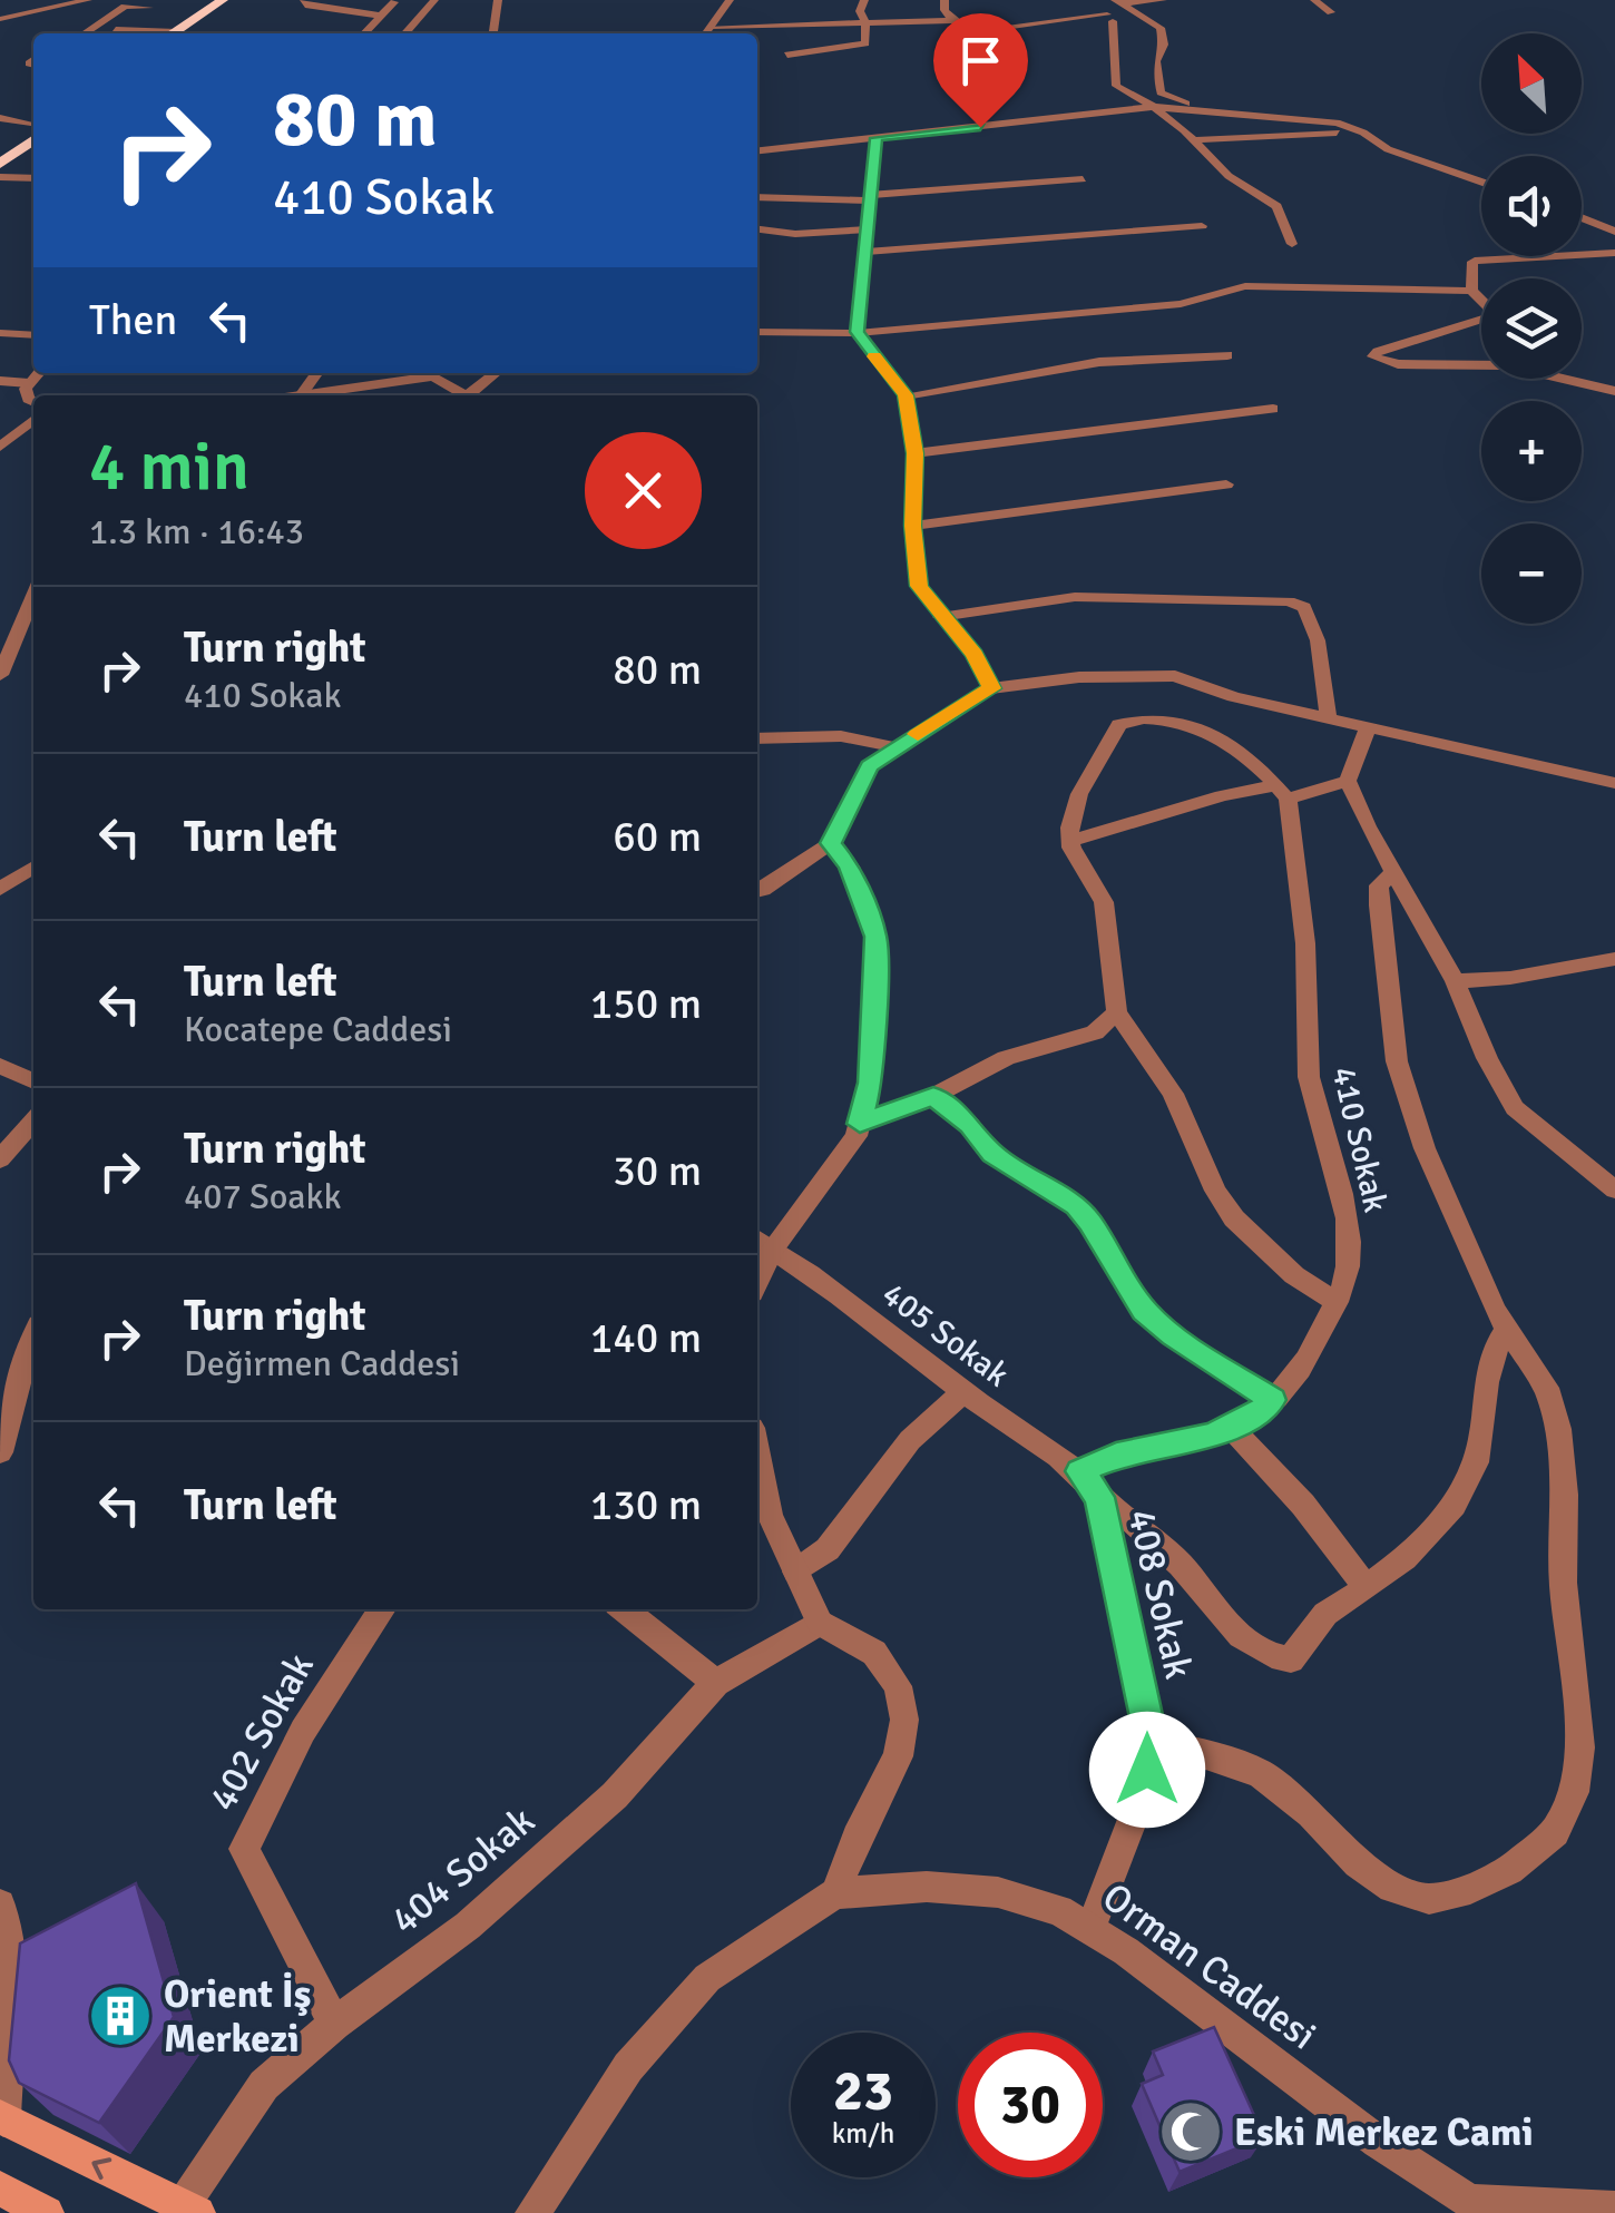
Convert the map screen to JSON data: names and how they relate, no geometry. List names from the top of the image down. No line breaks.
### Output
{"streets":{"street":["410 Sokak","405 Sokak","408 Sokak","402 Sokak","404 Sokak","Orman Caddesi"]},"crossings":[["410 Sokak","405 Sokak"],["410 Sokak","408 Sokak"],["405 Sokak","408 Sokak"],["408 Sokak","Orman Caddesi"],["402 Sokak","404 Sokak"]],"places":{"building":["Orient İş Merkezi"],"mosque":["Eski Merkez Cami"]},"north":"top left","page":{"map_buttons":["+","−"],"turn":["80 m","410 Sokak"],"then":"Then","heading":["4 min","1.3 km · 16:43"],"list":[{"name":"Turn right","note":"410 Sokak","value":"80 m"},{"name":"Turn left","value":"60 m"},{"name":"Turn left","note":"Kocatepe Caddesi","value":"150 m"},{"name":"Turn right","note":"407 Soakk","value":"30 m"},{"name":"Turn right","note":"Değirmen Caddesi","value":"140 m"},{"name":"Turn left","value":"130 m"}],"speed":"23 km/h","limit":"30"}}
